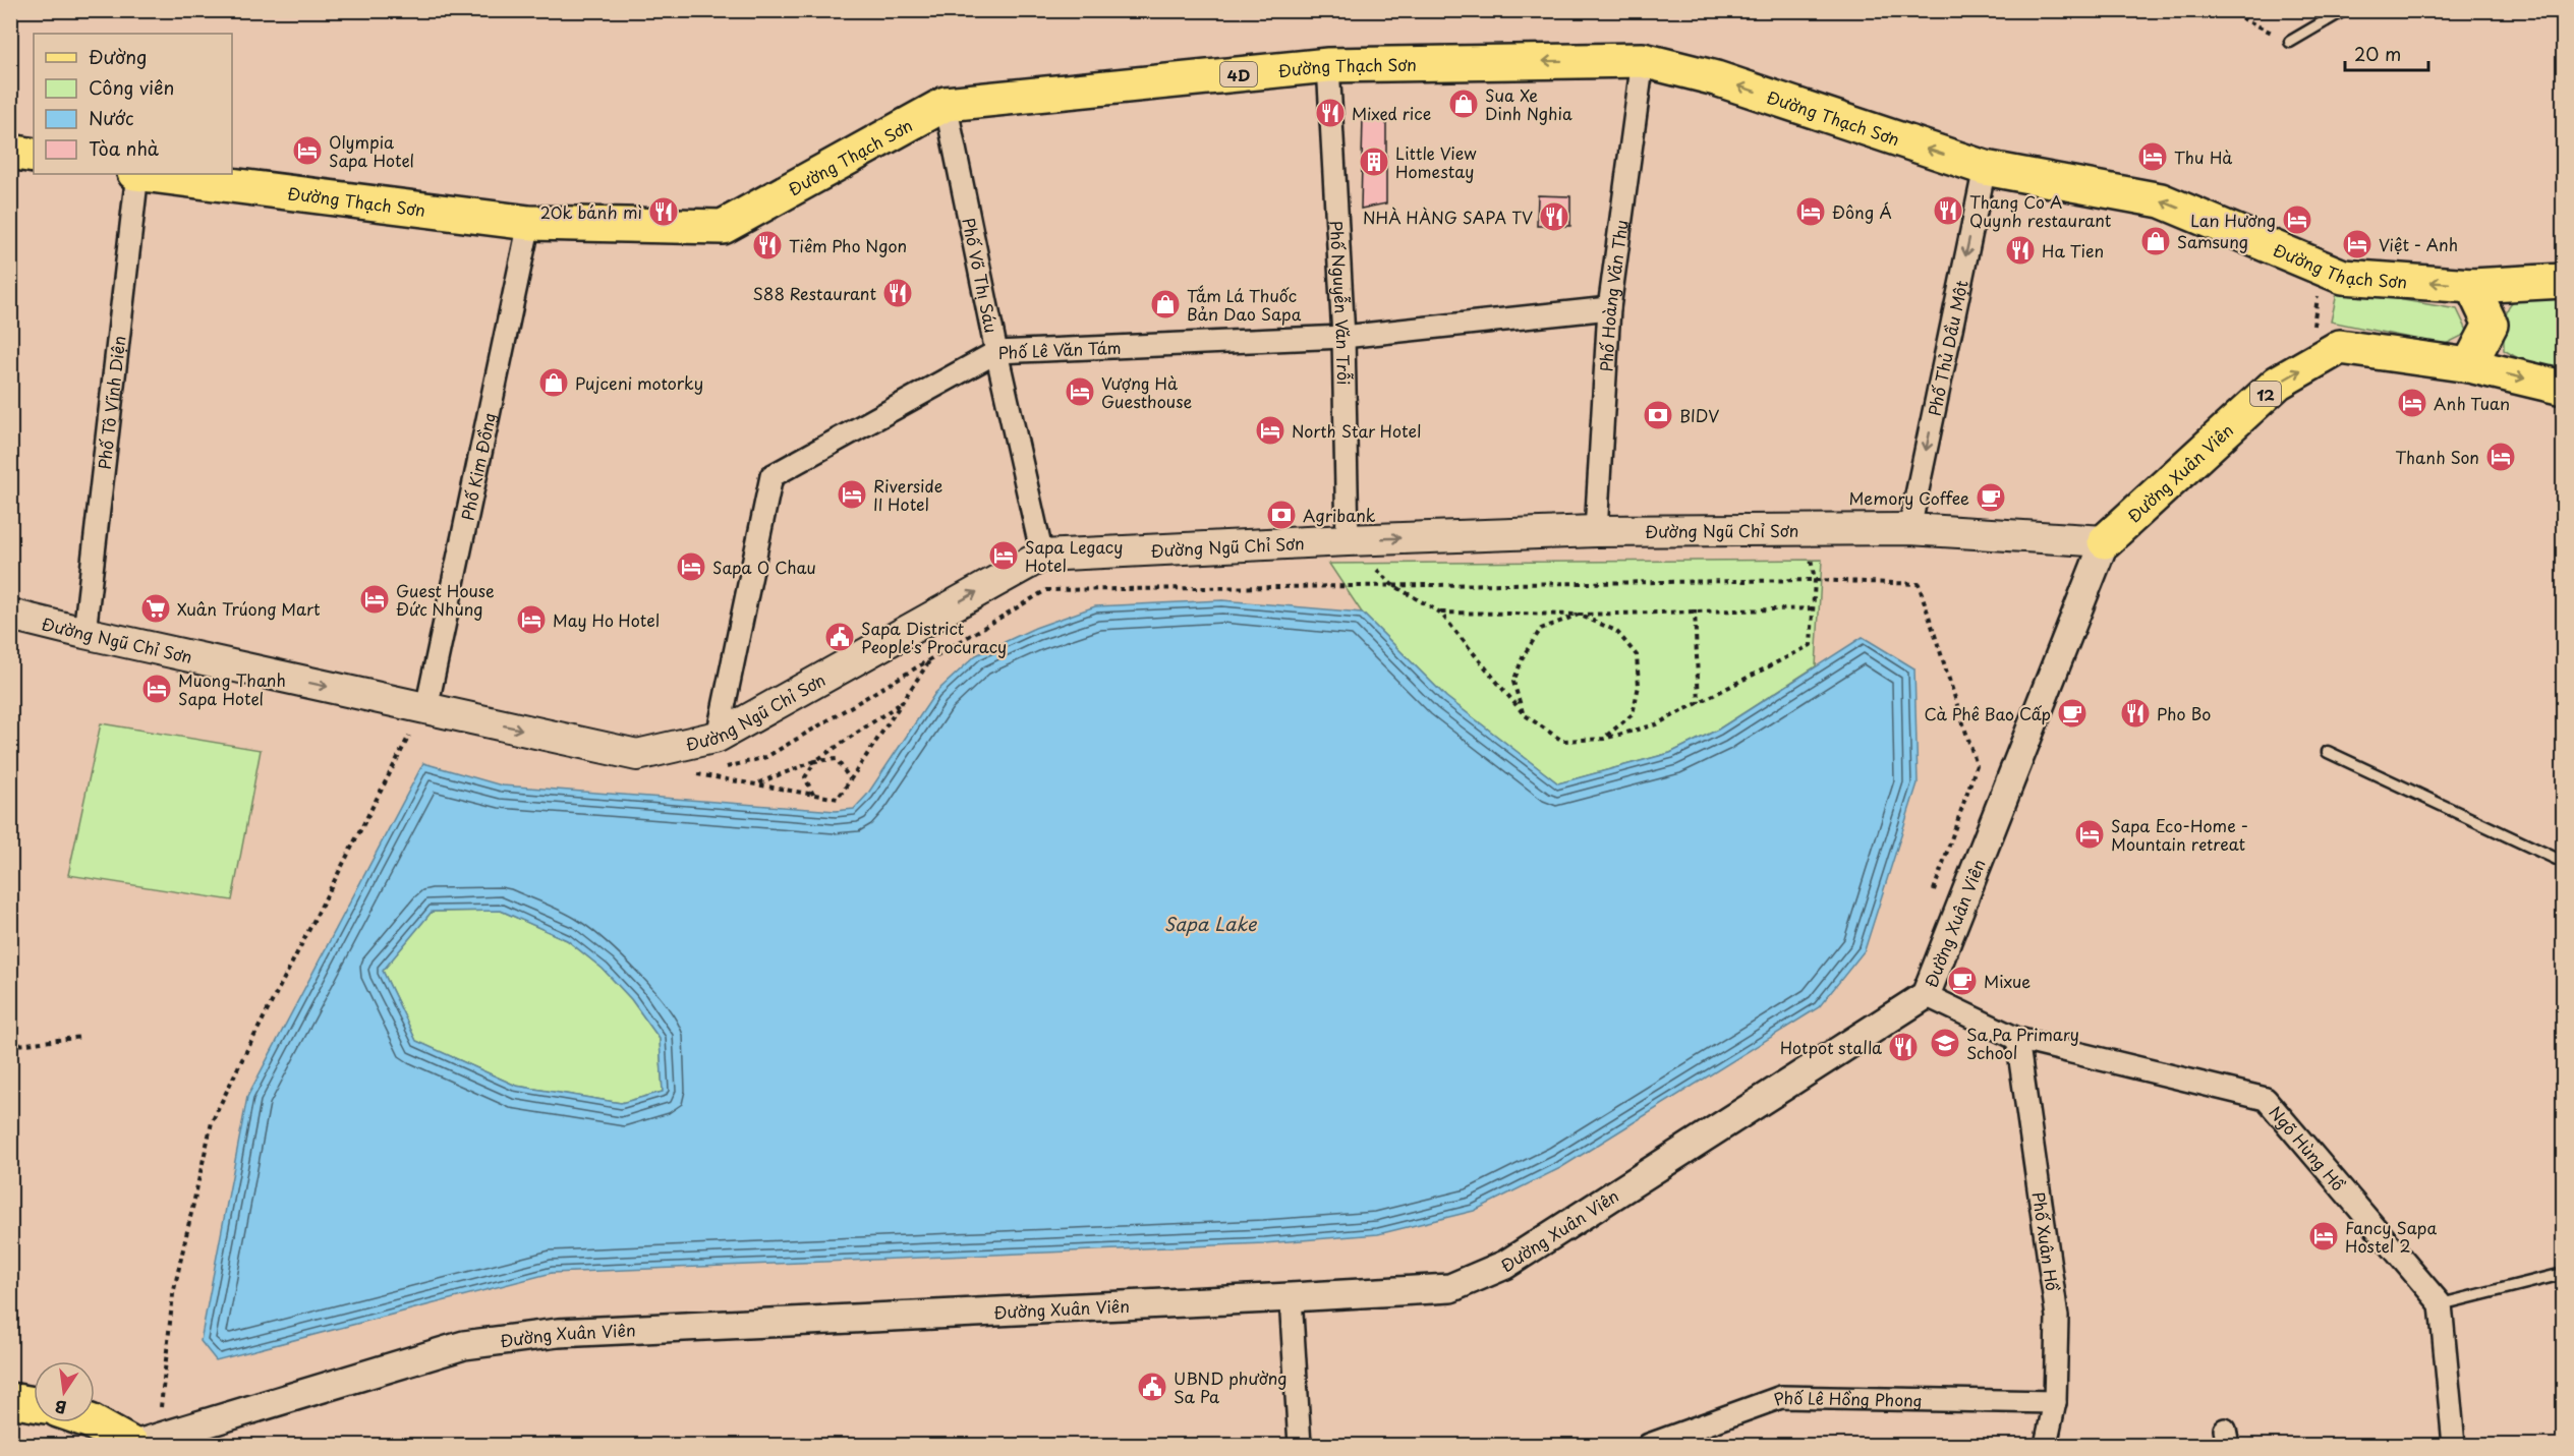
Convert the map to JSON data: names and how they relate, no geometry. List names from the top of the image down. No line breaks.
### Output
{"streets":{"main road":["Đường Thạch Sơn","4D","12","Đường Xuân Viên","Đường Ngũ Chỉ Sơn"],"street":["Phố Võ Thị Sáu","Phố Hoàng Văn Thụ","Phố Nguyễn Văn Trỗi","Phố Thủ Dầu Một","Phố Lê Văn Tám","Phố Tô Vĩnh Diện","Phố Kim Đồng","Ngõ Hùng Hồ","Phố Xuân Hồ","Phố Lê Hồng Phong"]},"crossings":[["Đường Thạch Sơn","Phố Võ Thị Sáu"],["Đường Thạch Sơn","Phố Hoàng Văn Thụ"],["Đường Thạch Sơn","Phố Nguyễn Văn Trỗi"],["Đường Thạch Sơn","Phố Thủ Dầu Một"],["Đường Thạch Sơn","Phố Kim Đồng"],["Phố Võ Thị Sáu","Phố Lê Văn Tám"],["Phố Võ Thị Sáu","Đường Ngũ Chỉ Sơn"],["Phố Hoàng Văn Thụ","Phố Lê Văn Tám"],["Phố Hoàng Văn Thụ","Đường Ngũ Chỉ Sơn"],["Phố Nguyễn Văn Trỗi","Phố Lê Văn Tám"],["Phố Nguyễn Văn Trỗi","Đường Ngũ Chỉ Sơn"],["Phố Thủ Dầu Một","Đường Ngũ Chỉ Sơn"],["Phố Lê Văn Tám","Đường Ngũ Chỉ Sơn"],["Phố Tô Vĩnh Diện","Đường Ngũ Chỉ Sơn"],["Phố Kim Đồng","Đường Ngũ Chỉ Sơn"],["Đường Xuân Viên","Đường Ngũ Chỉ Sơn"],["Đường Xuân Viên","Ngõ Hùng Hồ"],["Ngõ Hùng Hồ","Phố Xuân Hồ"],["Phố Xuân Hồ","Phố Lê Hồng Phong"]],"one_way":["Đường Thạch Sơn","Phố Thủ Dầu Một","Đường Ngũ Chỉ Sơn"],"water":["Sapa Lake"],"places":{"shop":["Sua Xe Dinh Nghia","Samsung","Tắm Lá Thuốc Bản Dao Sapa","Pujceni motorky"],"restaurant":["Mixed rice","Thang Co A Quynh restaurant","20k bánh mì","NHÀ HÀNG SAPA TV","Tiêm Pho Ngon","Ha Tien","S88 Restaurant","Pho Bo","Hotpot stalla"],"hotel":["Olympia Sapa Hotel","Thu Hà","Đông Á","Lan Hương","Việt - Anh","Vượng Hà Guesthouse","Anh Tuan","North Star Hotel","Thanh Son","Riverside II Hotel","Sapa Legacy Hotel","Sapa O Chau","Guest House Đức Nhung","May Ho Hotel","Muong Thanh Sapa Hotel","Sapa Eco-Home - Mountain retreat","Fancy Sapa Hostel 2"],"building":["Little View Homestay"],"bank":["BIDV","Agribank"],"cafe":["Memory Coffee","Cà Phê Bao Cấp","Mixue"],"supermarket":["Xuân Trúong Mart"],"public building":["Sapa District People's Procuracy","UBND phường Sa Pa"],"school or university":["Sa Pa Primary School"]},"legend":["Đường","Công viên","Nước","Tòa nhà"],"scale_bar":"20 m","north":"bottom"}
